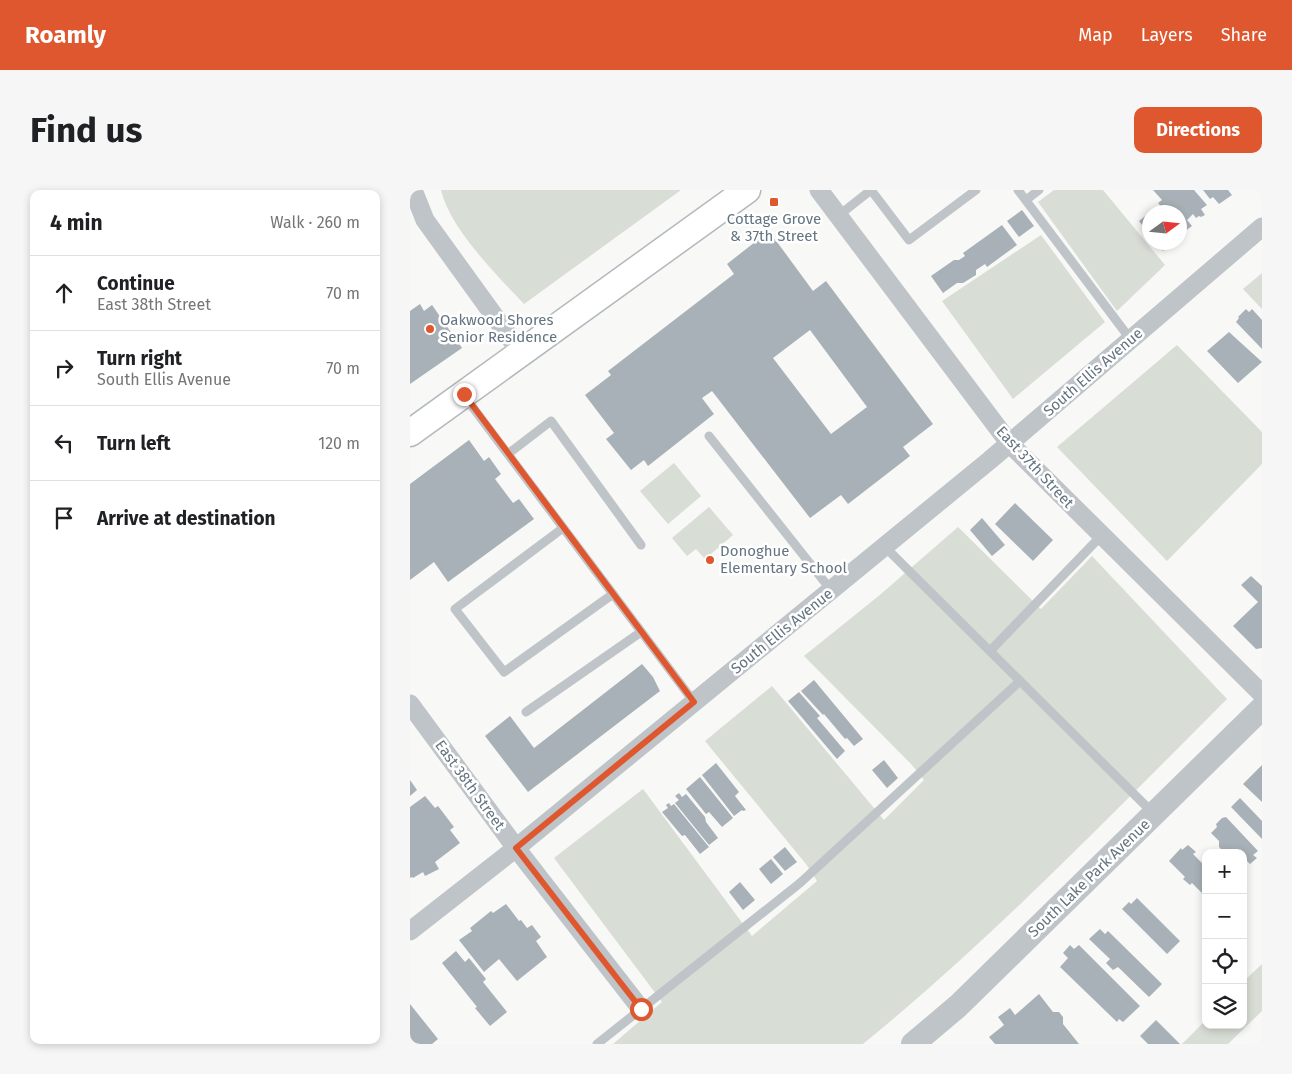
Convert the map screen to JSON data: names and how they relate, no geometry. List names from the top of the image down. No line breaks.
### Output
{"streets":{"street":["South Ellis Avenue","East 37th Street","East 38th Street","South Lake Park Avenue"]},"crossings":[["South Ellis Avenue","East 37th Street"],["South Ellis Avenue","East 38th Street"]],"places":{"transit":["Cottage Grove & 37th Street"],"other":["Oakwood Shores Senior Residence","Donoghue Elementary School"]},"north":"right","page":{"header":"Roamly","nav":["Map","Layers","Share"],"buttons":"Directions","title":"Find us","heading":["4 min","Walk · 260 m"],"list":[["Continue","East 38th Street","70 m"],["Turn right","South Ellis Avenue","70 m"],["Turn left","120 m"],"Arrive at destination"],"map_buttons":["+","−"]}}
